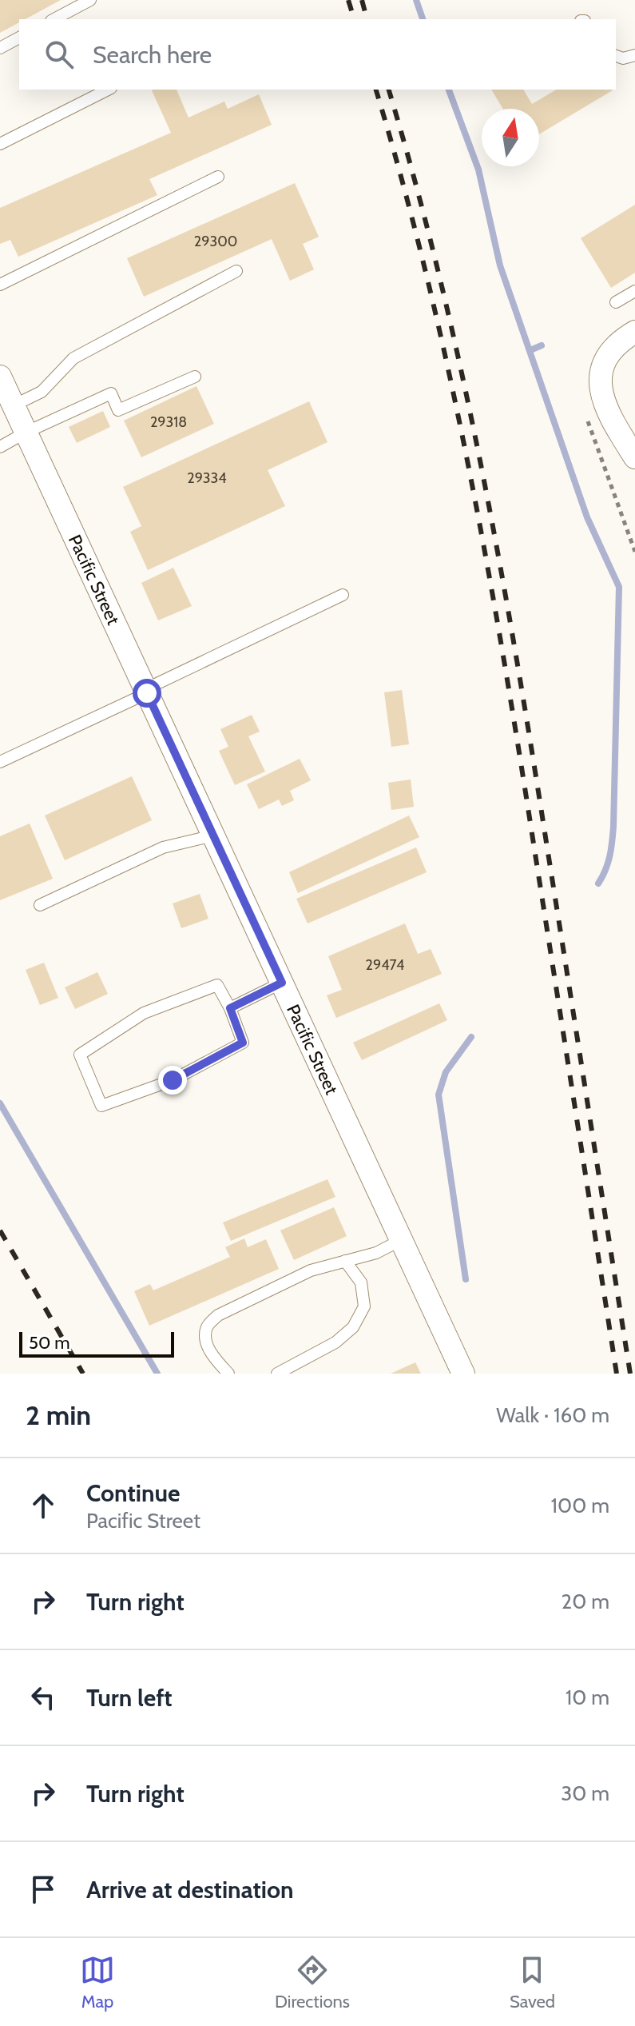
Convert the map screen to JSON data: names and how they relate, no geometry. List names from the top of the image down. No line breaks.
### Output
{"streets":{"street":["Pacific Street"]},"house_numbers":["29300","29318","29334","29474"],"scale_bar":"50 m","north":"top","page":{"search":"Search here","scale":"50 m","heading":["2 min","Walk · 160 m"],"list":[["Continue","Pacific Street","100 m"],["Turn right","20 m"],["Turn left","10 m"],["Turn right","30 m"],"Arrive at destination"],"nav":["Map","Directions","Saved"]}}
